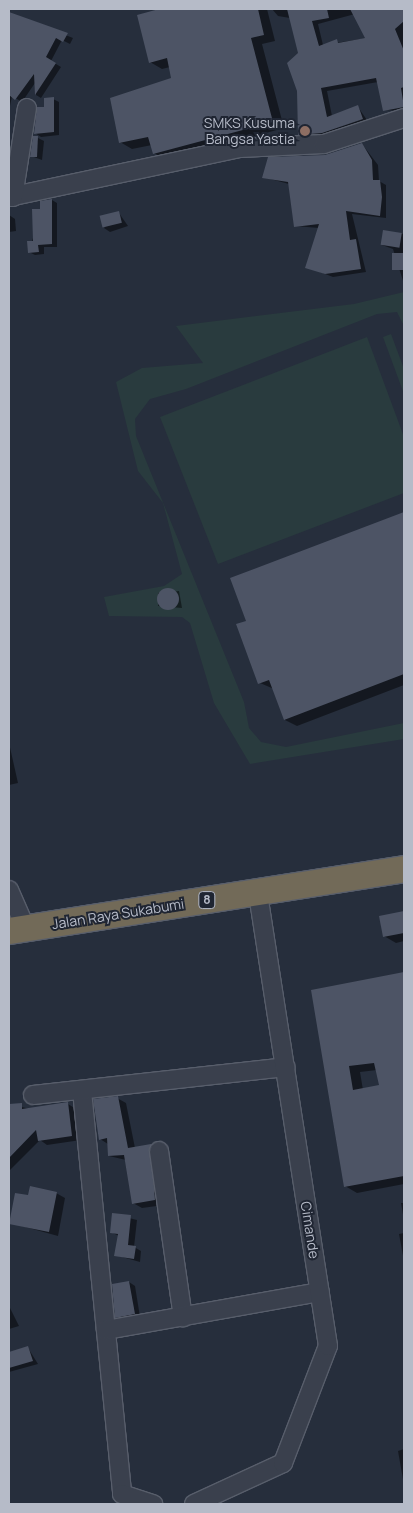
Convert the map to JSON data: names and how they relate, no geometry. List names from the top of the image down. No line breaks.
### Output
{"streets":{"highway":["8","Jalan Raya Sukabumi"],"street":["Cimande"]},"crossings":[["Jalan Raya Sukabumi","Cimande"]],"places":["SMKS Kusuma Bangsa Yastia"]}
